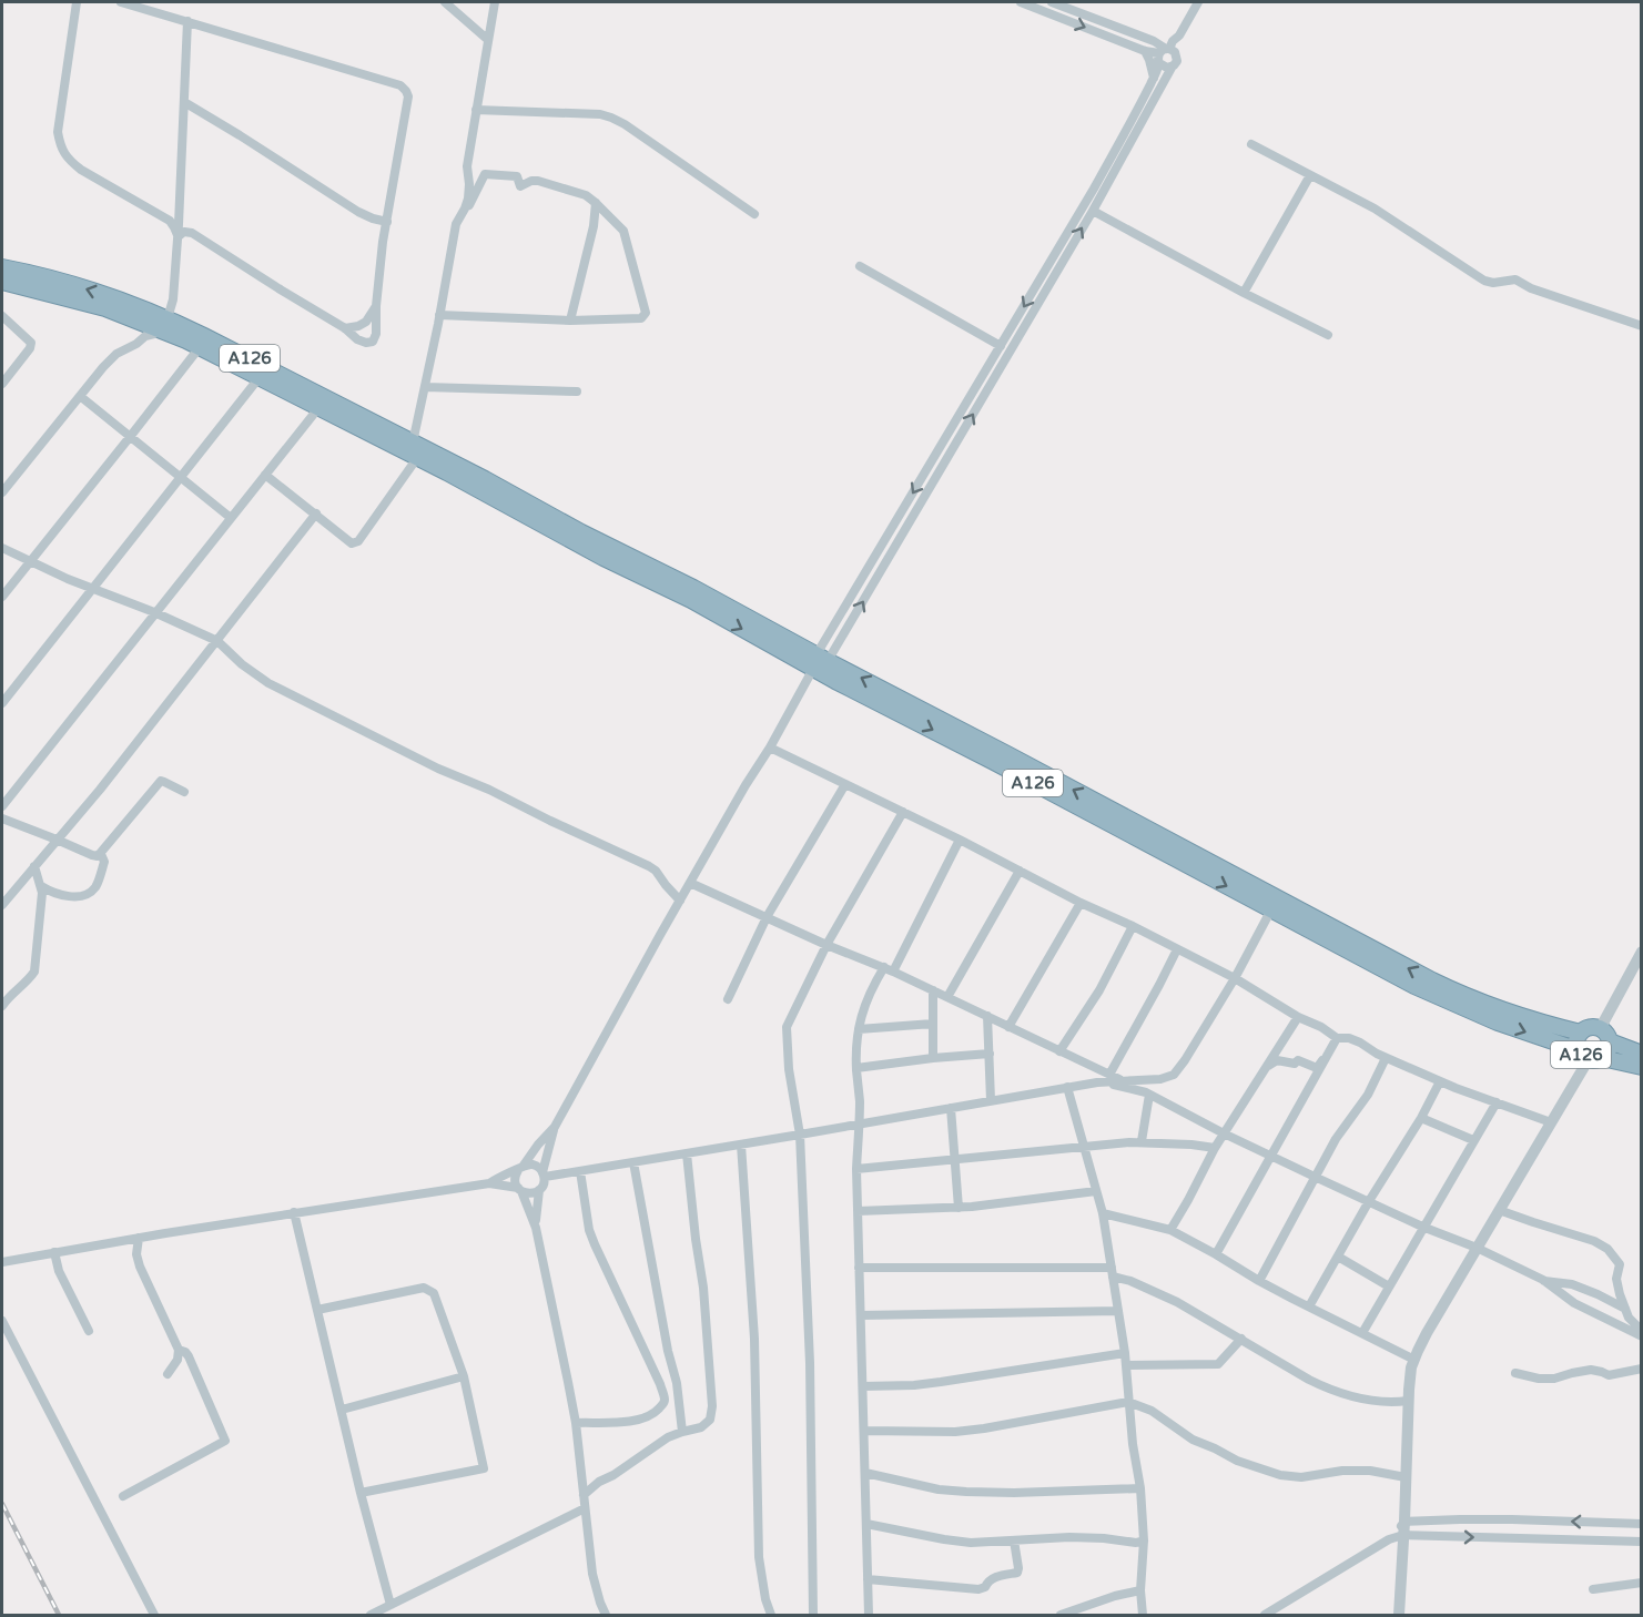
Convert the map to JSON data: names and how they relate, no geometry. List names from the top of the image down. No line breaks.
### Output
{"streets":{"highway":["A126"]}}
